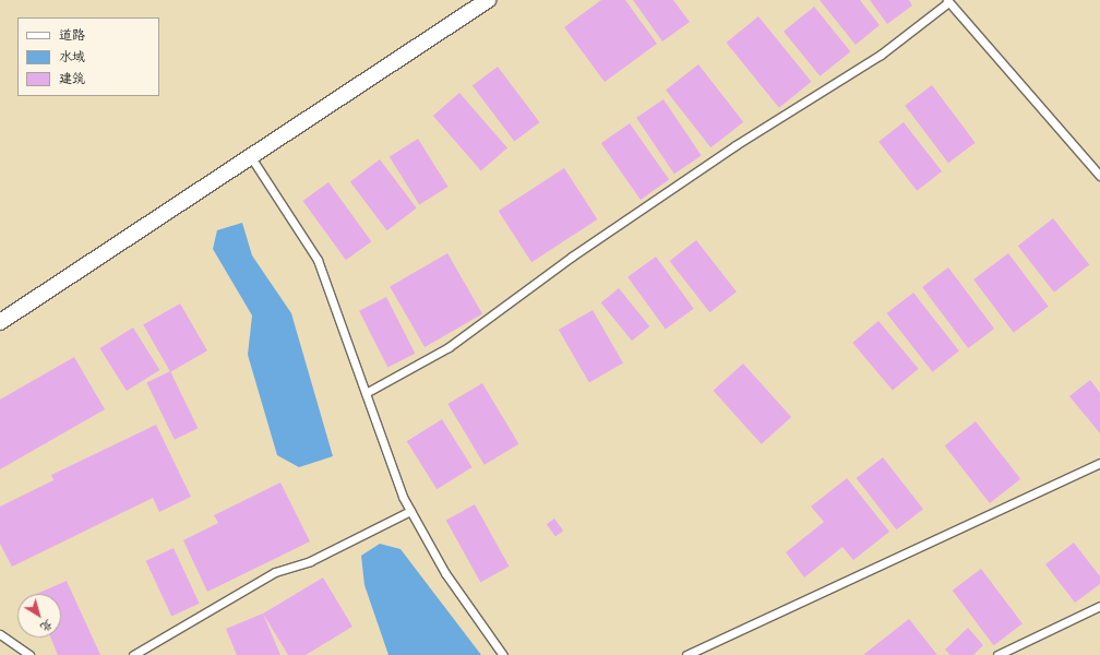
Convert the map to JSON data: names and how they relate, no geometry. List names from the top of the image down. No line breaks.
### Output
{"legend":["道路","水域","建筑"],"north":"bottom right"}
